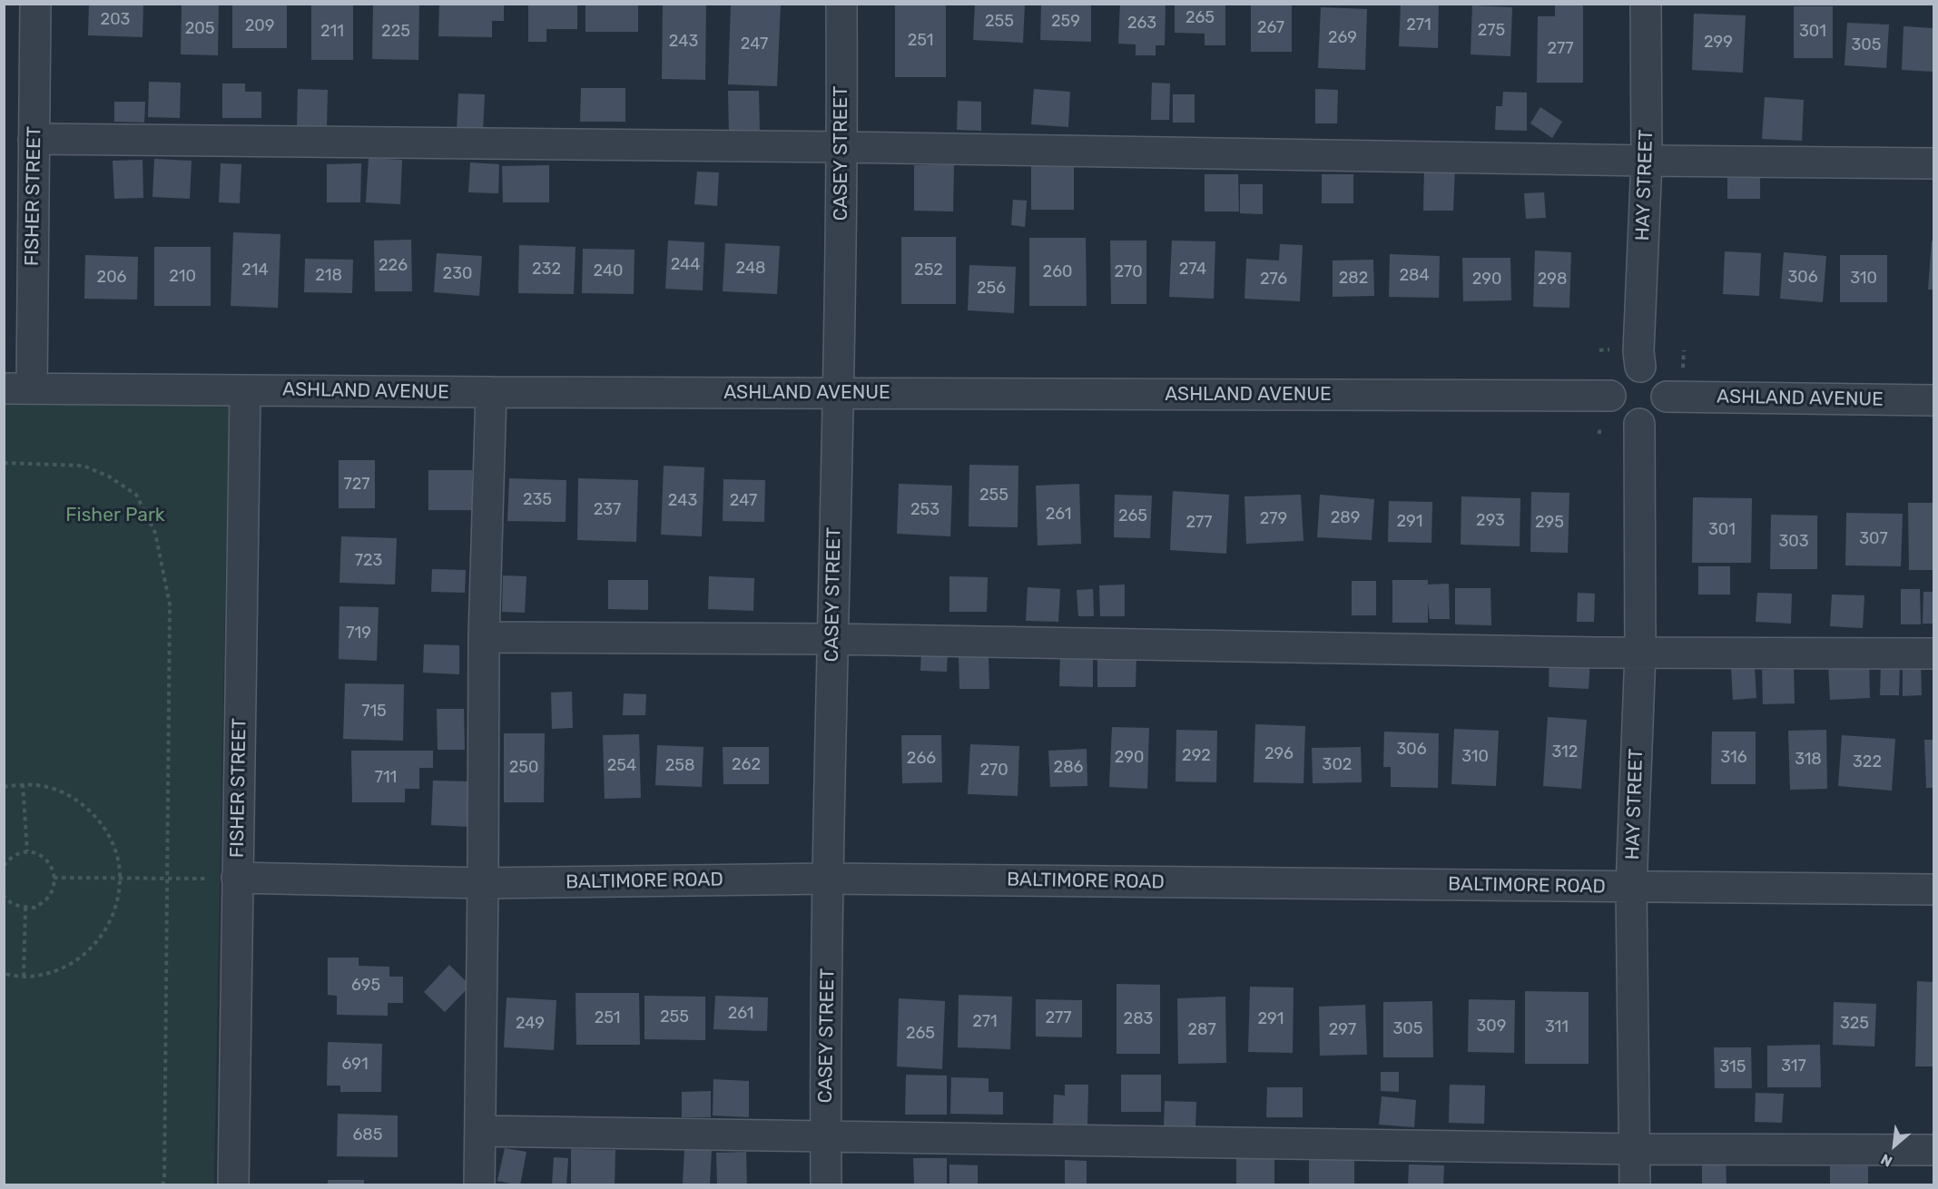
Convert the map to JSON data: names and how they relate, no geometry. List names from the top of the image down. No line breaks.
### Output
{"streets":{"street":["CASEY STREET","HAY STREET","FISHER STREET","ASHLAND AVENUE","BALTIMORE ROAD"]},"crossings":[["CASEY STREET","ASHLAND AVENUE"],["CASEY STREET","BALTIMORE ROAD"],["HAY STREET","ASHLAND AVENUE"],["HAY STREET","BALTIMORE ROAD"],["FISHER STREET","ASHLAND AVENUE"],["FISHER STREET","BALTIMORE ROAD"]],"parks":["Fisher Park"],"house_numbers":["265","203","255","259","263","271","209","267","205","275","211","225","301","269","251","243","299","247","305","277","244","226","248","232","274","214","252","240","260","270","230","218","284","210","206","306","282","310","276","290","298","256","727","255","235","243","247","237","253","261","265","289","279","293","291","277","295","301","307","303","723","719","715","306","312","296","292","310","290","316","266","318","322","262","302","254","258","250","286","270","711","695","261","255","251","277","283","291","271","249","325","309","311","305","287","297","265","691","317","315","685"],"north":"bottom left"}
